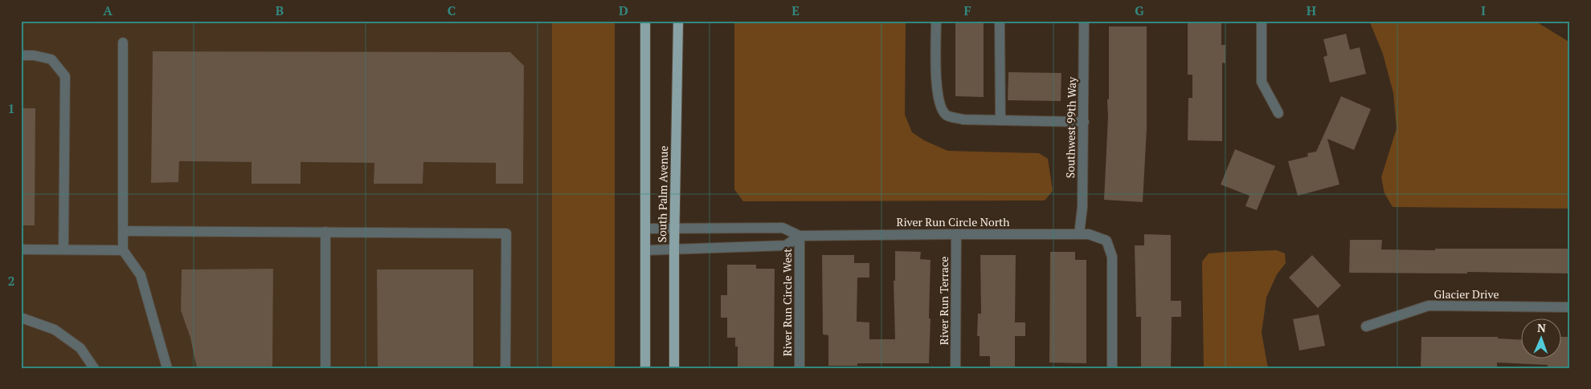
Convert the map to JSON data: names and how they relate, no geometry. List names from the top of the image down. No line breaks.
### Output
{"streets":{"main road":["South Palm Avenue"],"street":["Southwest 99th Way","River Run Circle North","Glacier Drive","River Run Terrace","River Run Circle West"]},"crossings":[["Southwest 99th Way","River Run Circle North"],["South Palm Avenue","River Run Circle North"],["River Run Circle North","River Run Terrace"],["River Run Circle North","River Run Circle West"]],"north":"top","grid":{"columns":["A","B","C","D","E","F","G","H","I"],"rows":["1","2"]}}
